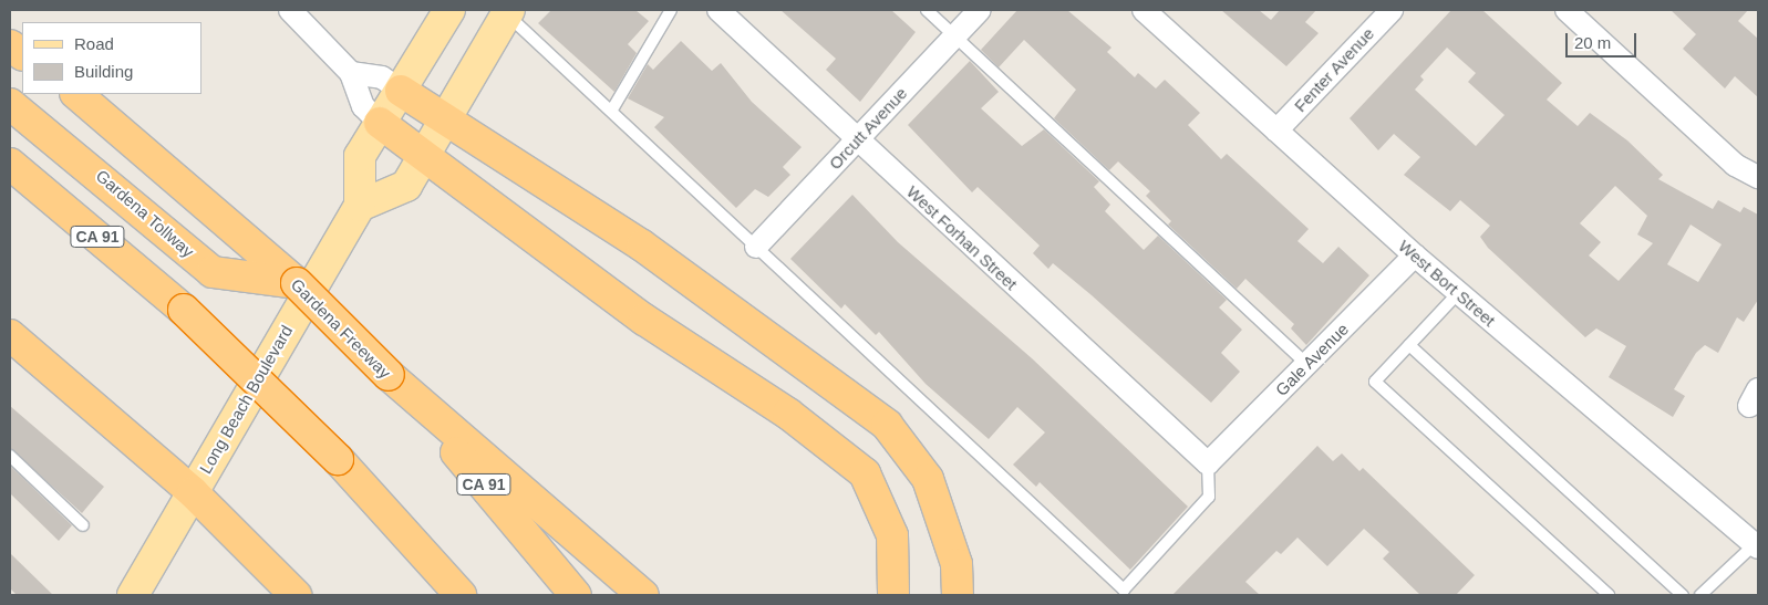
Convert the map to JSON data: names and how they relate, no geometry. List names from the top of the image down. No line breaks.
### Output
{"streets":{"highway":["Gardena Tollway","CA 91","Gardena Freeway"],"main road":["Long Beach Boulevard"],"street":["Fenter Avenue","Orcutt Avenue","West Forhan Street","West Bort Street","Gale Avenue"]},"crossings":[["Fenter Avenue","West Bort Street"],["Orcutt Avenue","West Forhan Street"],["Gardena Tollway","Gardena Freeway"],["West Forhan Street","Gale Avenue"],["West Bort Street","Gale Avenue"]],"legend":["Road","Building"],"scale_bar":"20 m"}
